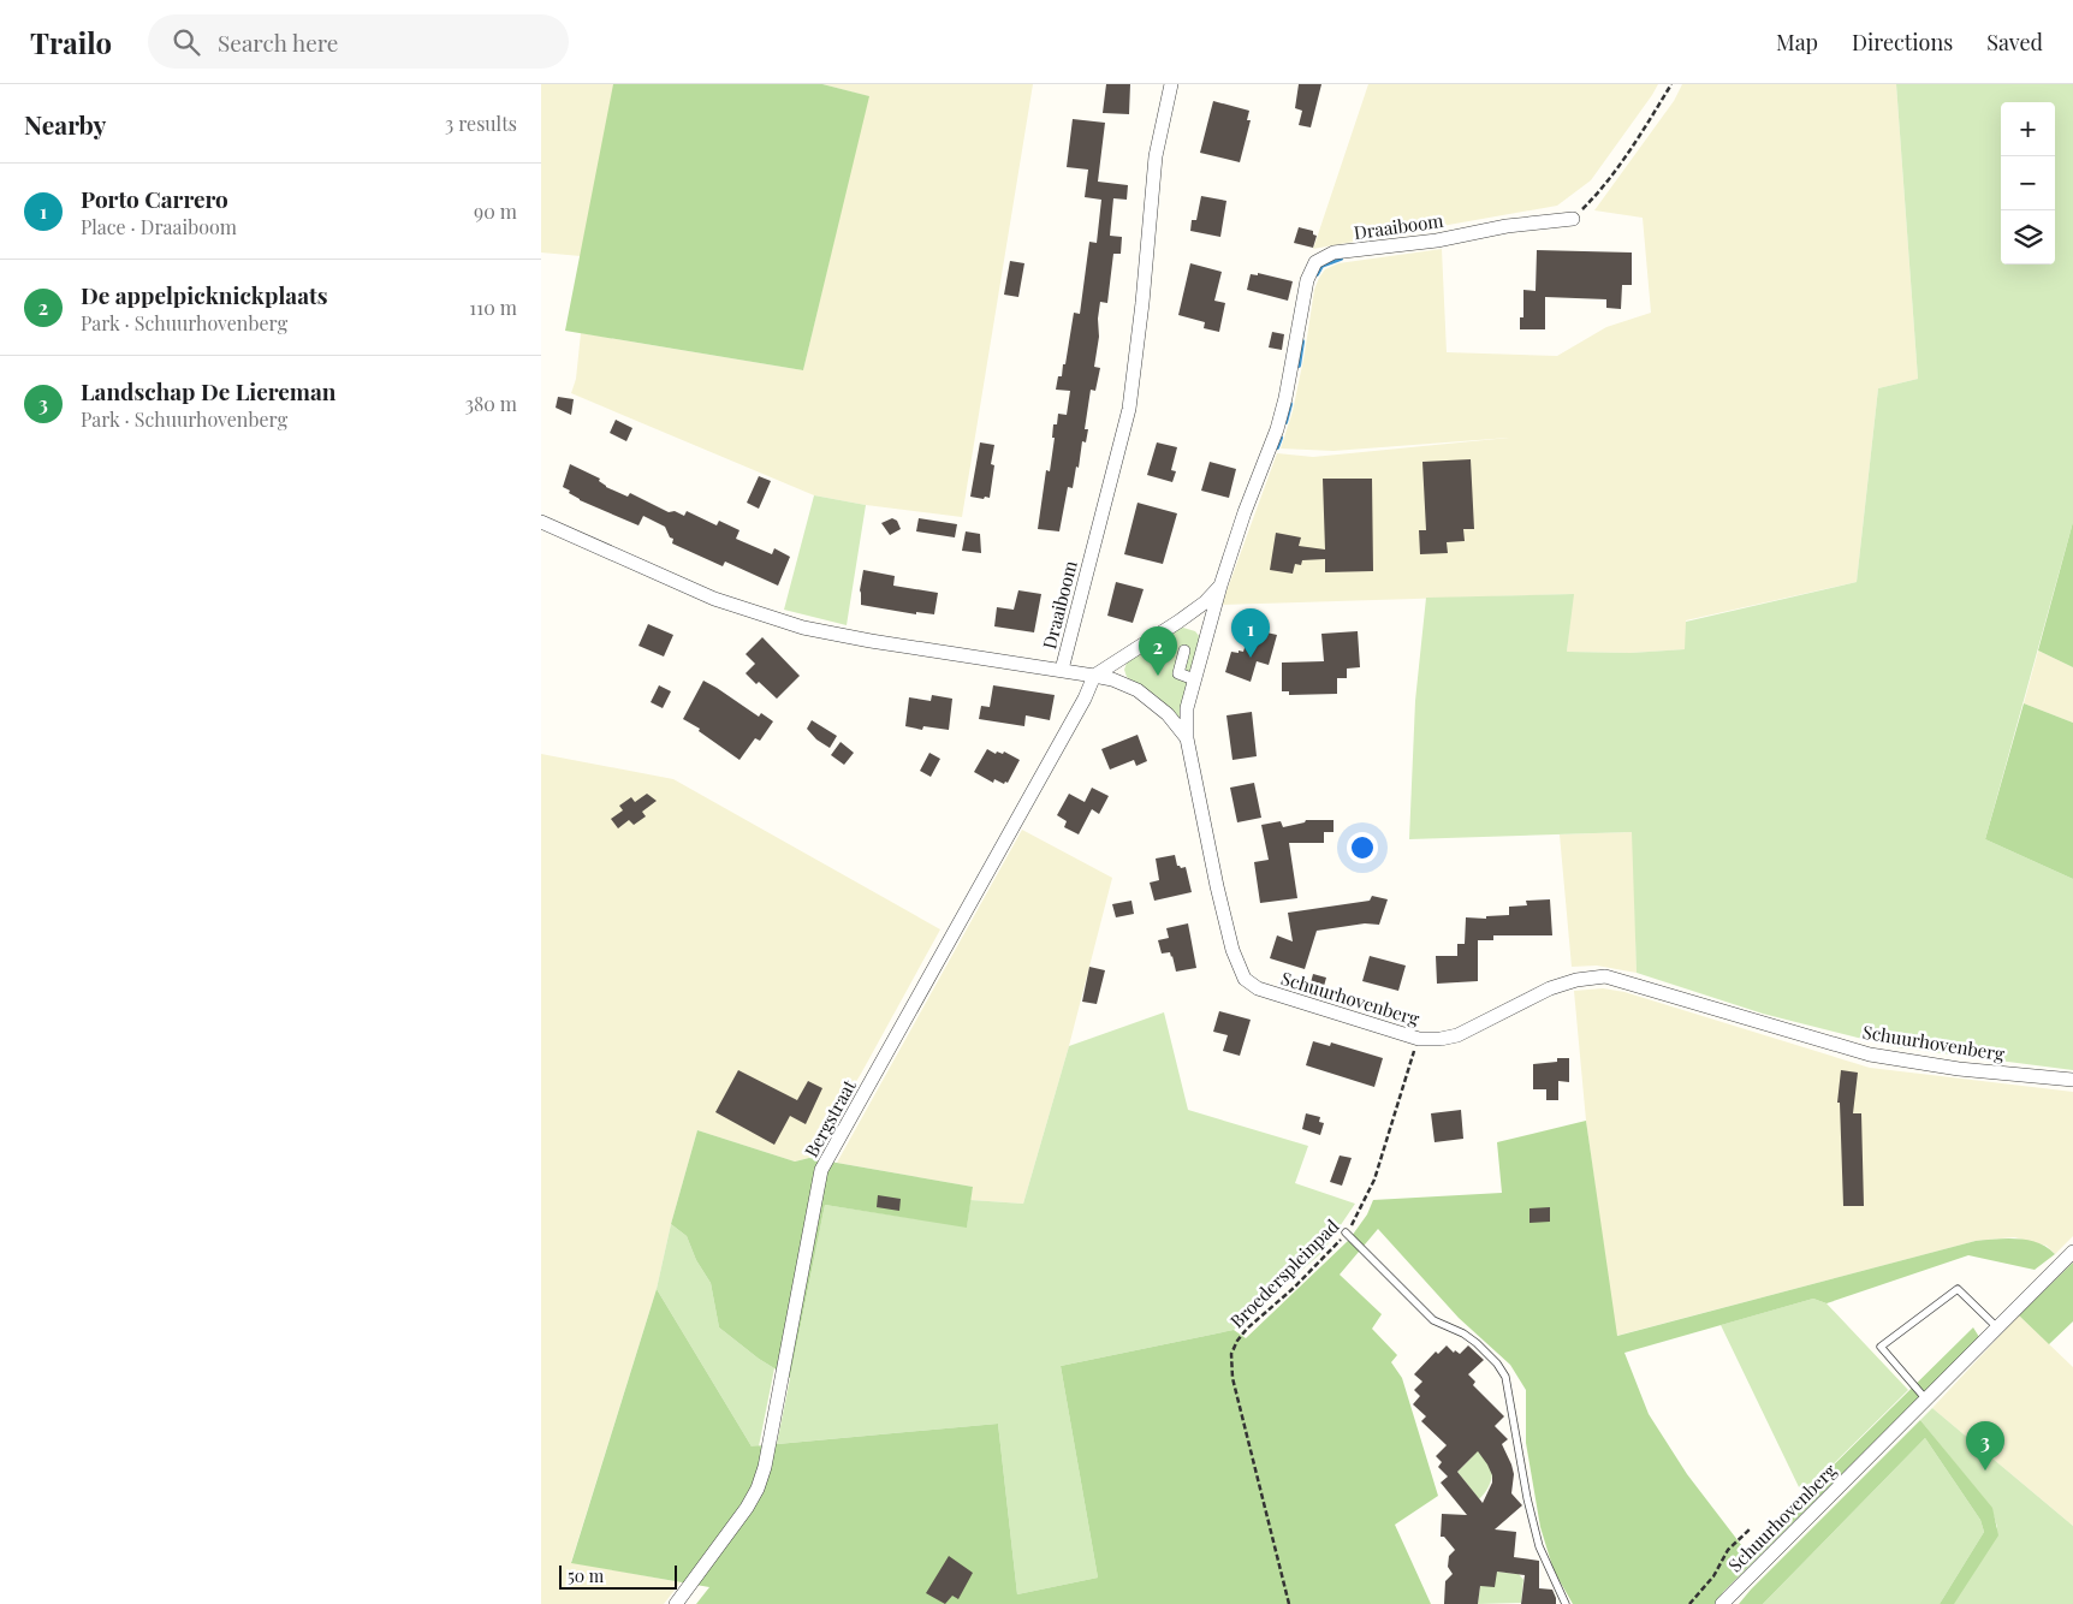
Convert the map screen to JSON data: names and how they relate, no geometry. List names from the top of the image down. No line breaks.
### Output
{"streets":{"street":["Draaiboom","Schuurhovenberg","Bergstraat"],"path":["Broederspleinpad"]},"crossings":[["Draaiboom","Schuurhovenberg"],["Draaiboom","Bergstraat"],["Schuurhovenberg","Bergstraat"],["Schuurhovenberg","Broederspleinpad"]],"scale_bar":"50 m","page":{"header":"Trailo","search":"Search here","nav":["Map","Directions","Saved"],"heading":["Nearby","3 results"],"map_buttons":["+","−"],"list":[{"mark":"1","name":"Porto Carrero","note":"Place · Draaiboom","value":"90 m"},{"mark":"2","name":"De appelpicknickplaats","note":"Park · Schuurhovenberg","value":"110 m"},{"mark":"3","name":"Landschap De Liereman","note":"Park · Schuurhovenberg","value":"380 m"}],"pins":["1","2","3"],"scale":"50 m"}}
